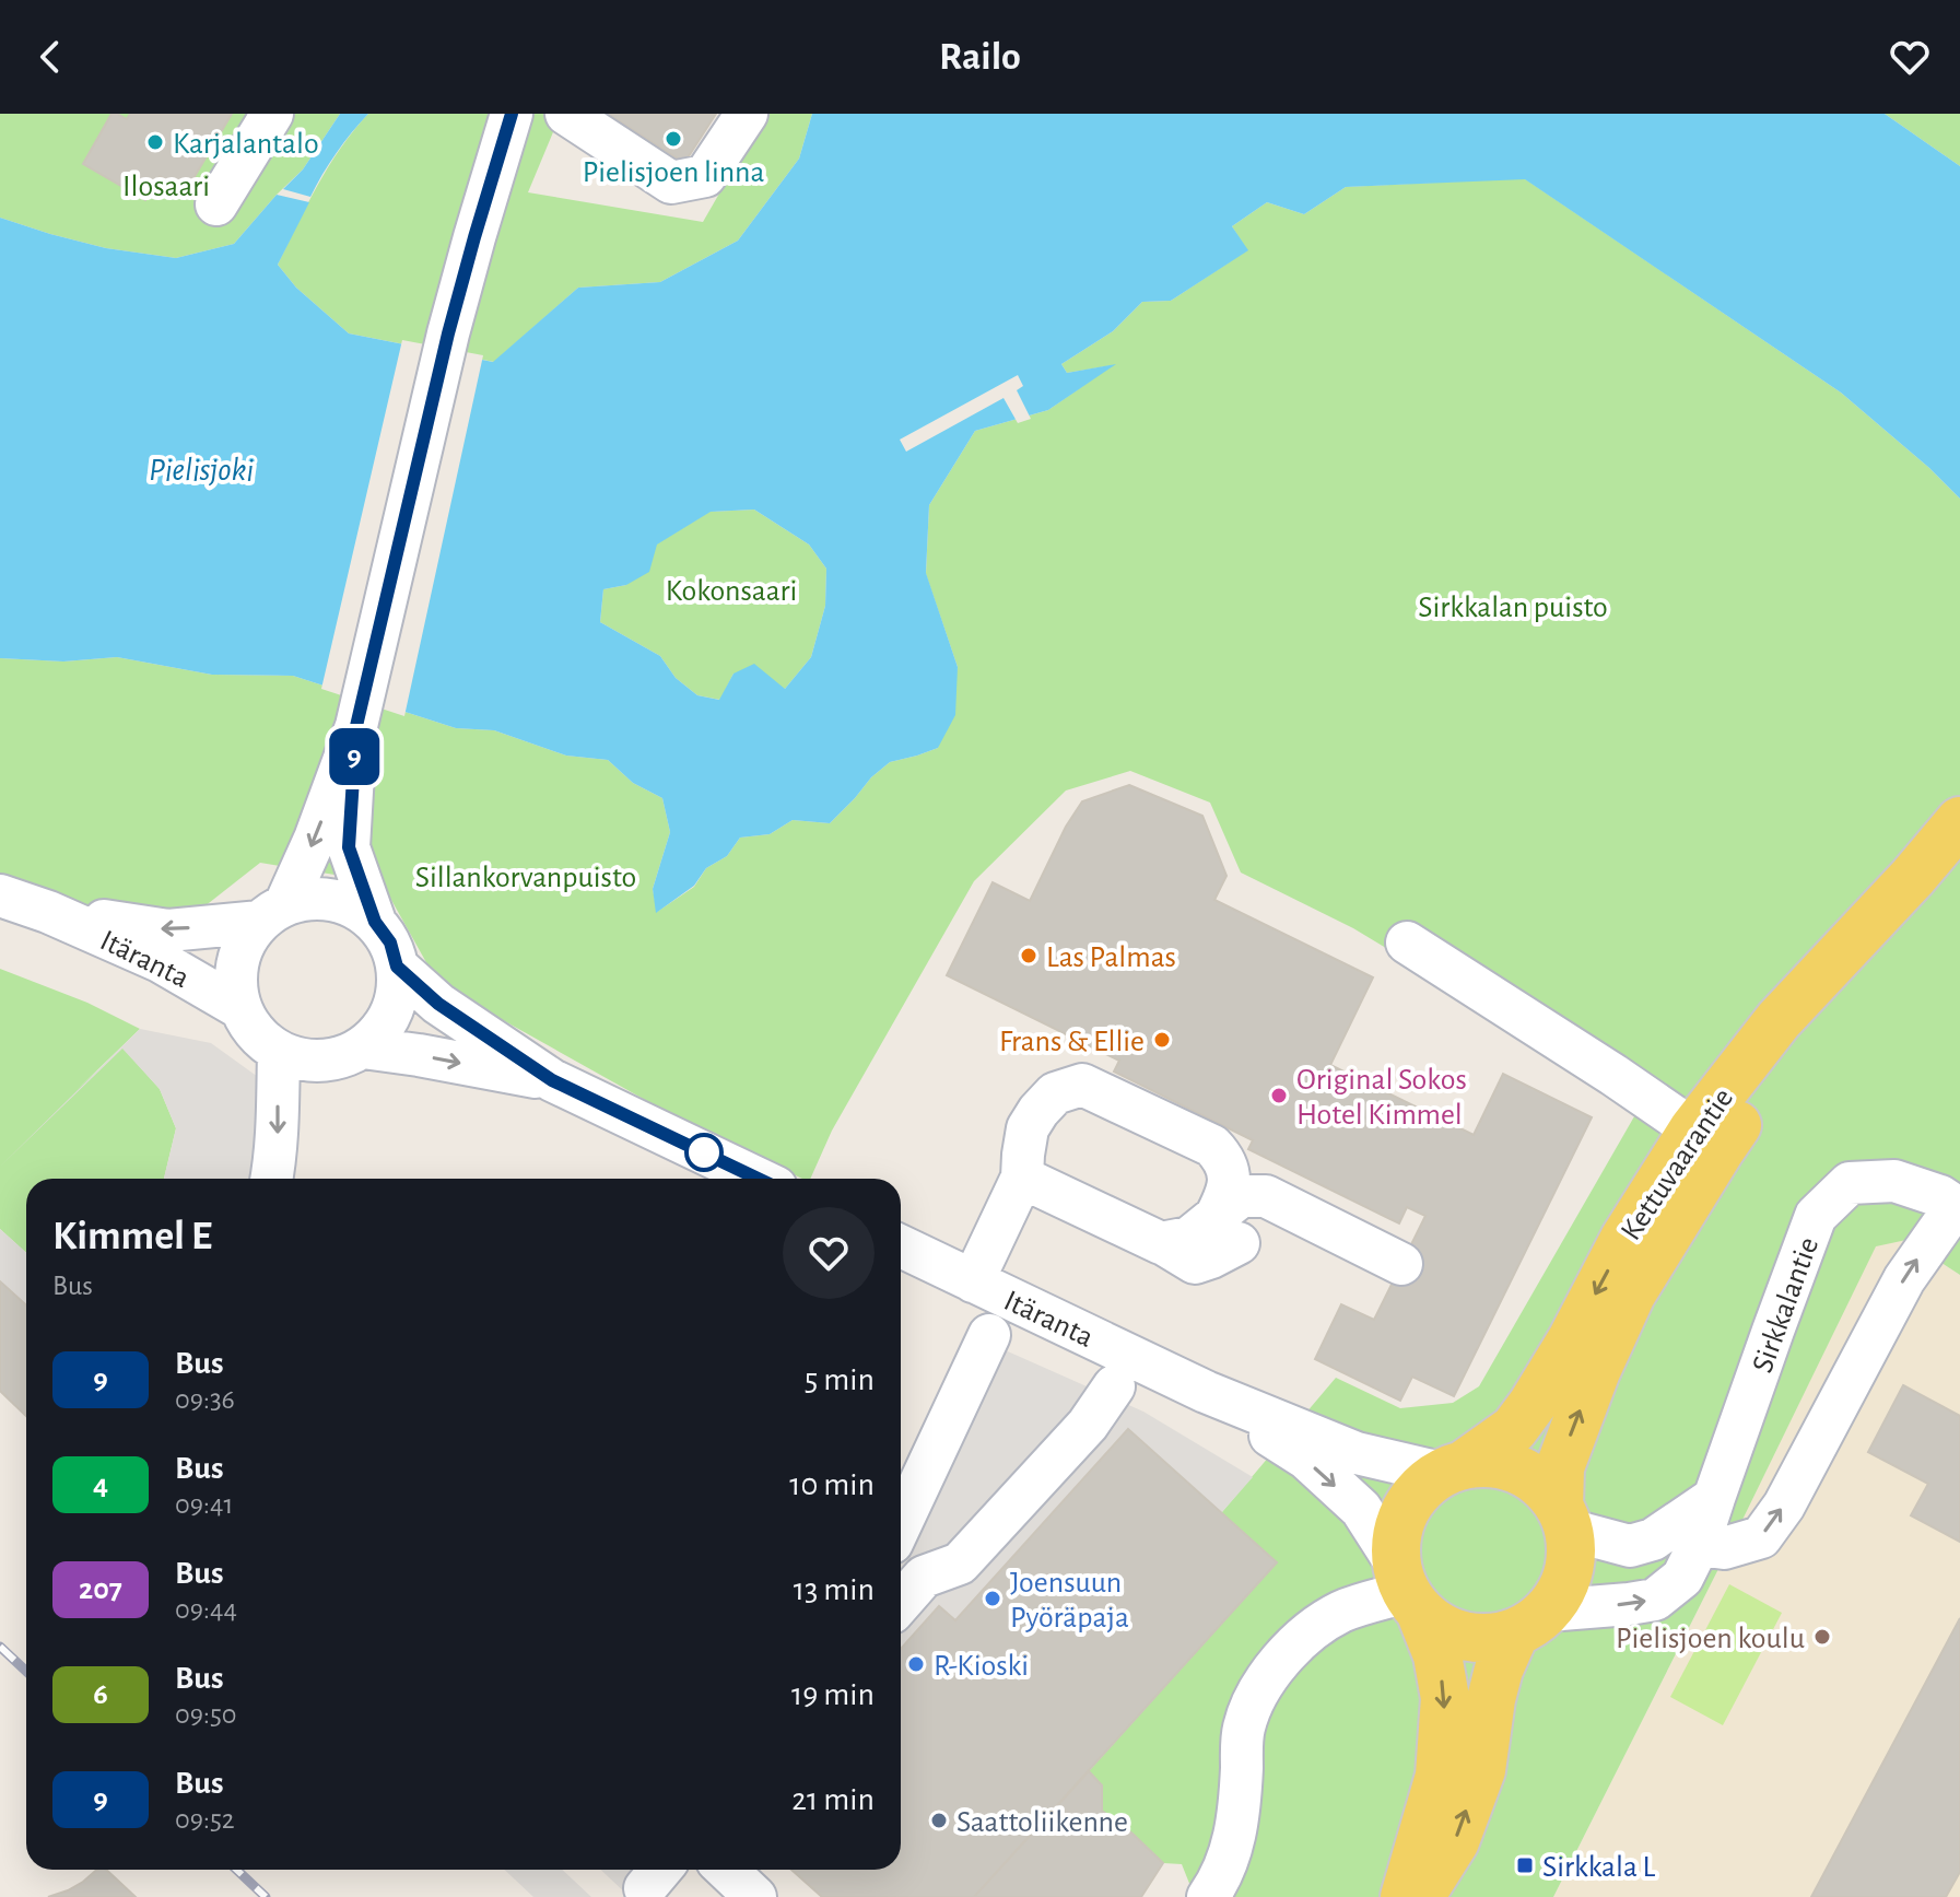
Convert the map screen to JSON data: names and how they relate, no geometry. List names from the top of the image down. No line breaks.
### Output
{"streets":{"main road":["Kettuvaarantie"],"street":["Itäranta","Sirkkalantie"]},"crossings":[["Itäranta","Kettuvaarantie"],["Itäranta","Sirkkalantie"],["Kettuvaarantie","Sirkkalantie"]],"water":["Pielisjoki"],"parks":["Ilosaari","Kokonsaari","Sirkkalan puisto","Sillankorvanpuisto"],"places":{"other":["Pielisjoen linna","Karjalantalo","Las Palmas","Frans & Ellie","Original Sokos Hotel Kimmel","Joensuun Pyöräpaja","Pielisjoen koulu","R-Kioski","Saattoliikenne"],"transit":["Sirkkala L"]},"lines":["bus line 9"],"page":{"header":"Railo","on_map":"9","heading":["Kimmel E","Bus"],"list":[{"mark":"9","name":"Bus","note":"09:36","value":"5 min"},{"mark":"4","name":"Bus","note":"09:41","value":"10 min"},{"mark":"207","name":"Bus","note":"09:44","value":"13 min"},{"mark":"6","name":"Bus","note":"09:50","value":"19 min"},{"mark":"9","name":"Bus","note":"09:52","value":"21 min"}]}}
